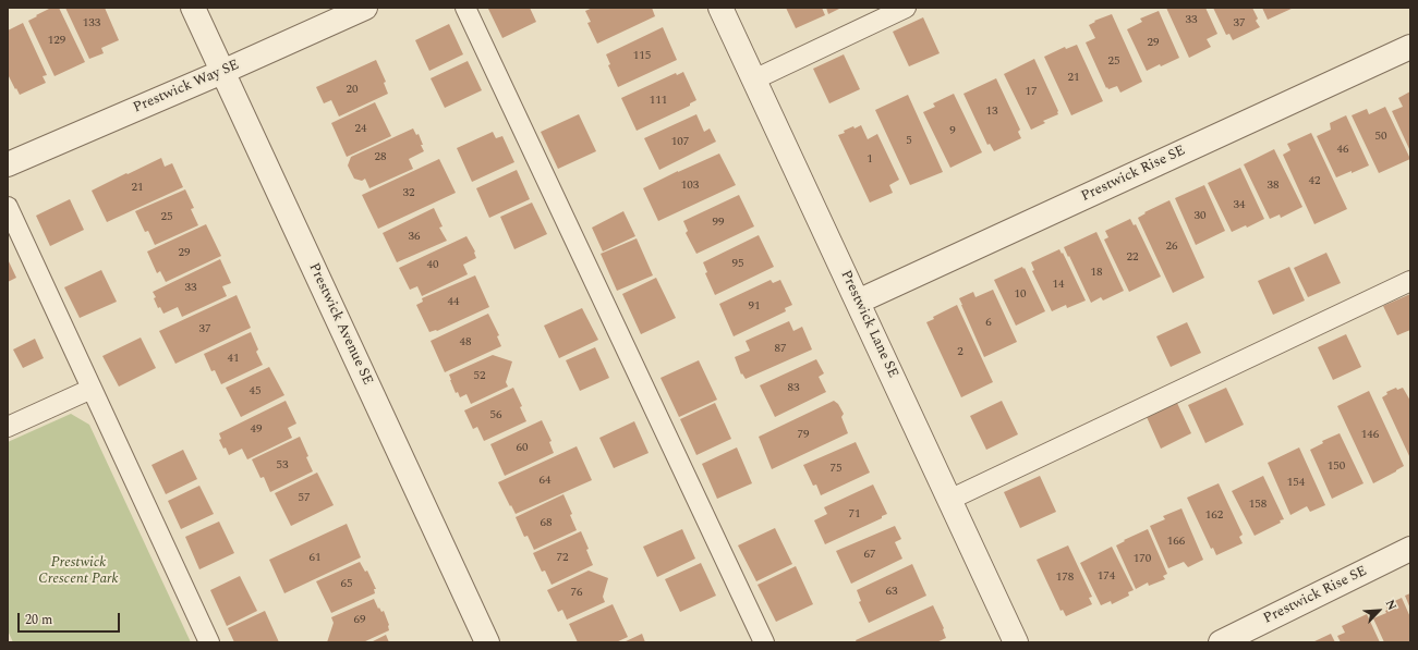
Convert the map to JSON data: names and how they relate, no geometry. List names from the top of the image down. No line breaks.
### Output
{"streets":{"street":["Prestwick Way SE","Prestwick Rise SE","Prestwick Avenue SE","Prestwick Lane SE"]},"crossings":[["Prestwick Way SE","Prestwick Avenue SE"],["Prestwick Rise SE","Prestwick Lane SE"]],"parks":["Prestwick Crescent Park"],"house_numbers":["33","133","37","129","29","115","25","21","20","17","111","13","24","9","50","5","107","46","28","1","42","103","38","21","32","34","30","25","99","36","26","29","22","95","40","18","14","33","10","44","91","6","37","48","87","2","41","52","83","45","56","49","79","146","60","53","150","75","64","154","57","158","71","162","68","166","67","61","72","170","174","178","65","63","76","69"],"scale_bar":"20 m","north":"top right"}
